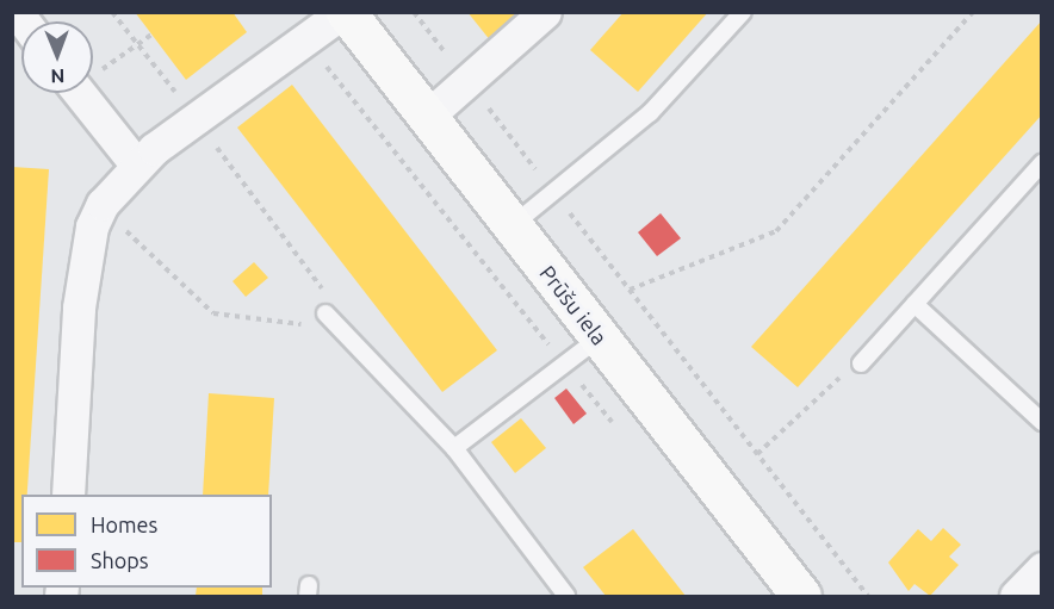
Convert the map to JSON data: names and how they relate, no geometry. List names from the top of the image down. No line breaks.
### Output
{"streets":{"street":["Prūšu iela"]},"legend":["Homes","Shops"],"north":"bottom"}
